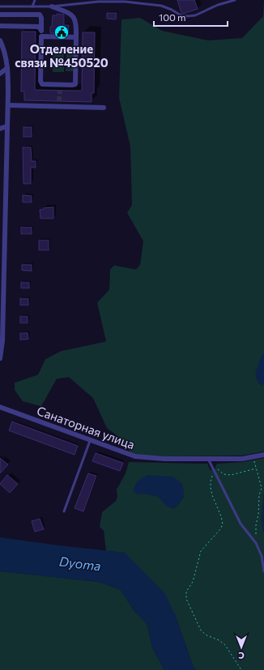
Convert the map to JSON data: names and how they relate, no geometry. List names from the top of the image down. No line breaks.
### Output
{"streets":{"street":["Санаторная улица"]},"water":["Dyoma"],"places":{"public building":["Отделение связи №450520"]},"scale_bar":"100 m","north":"bottom"}
